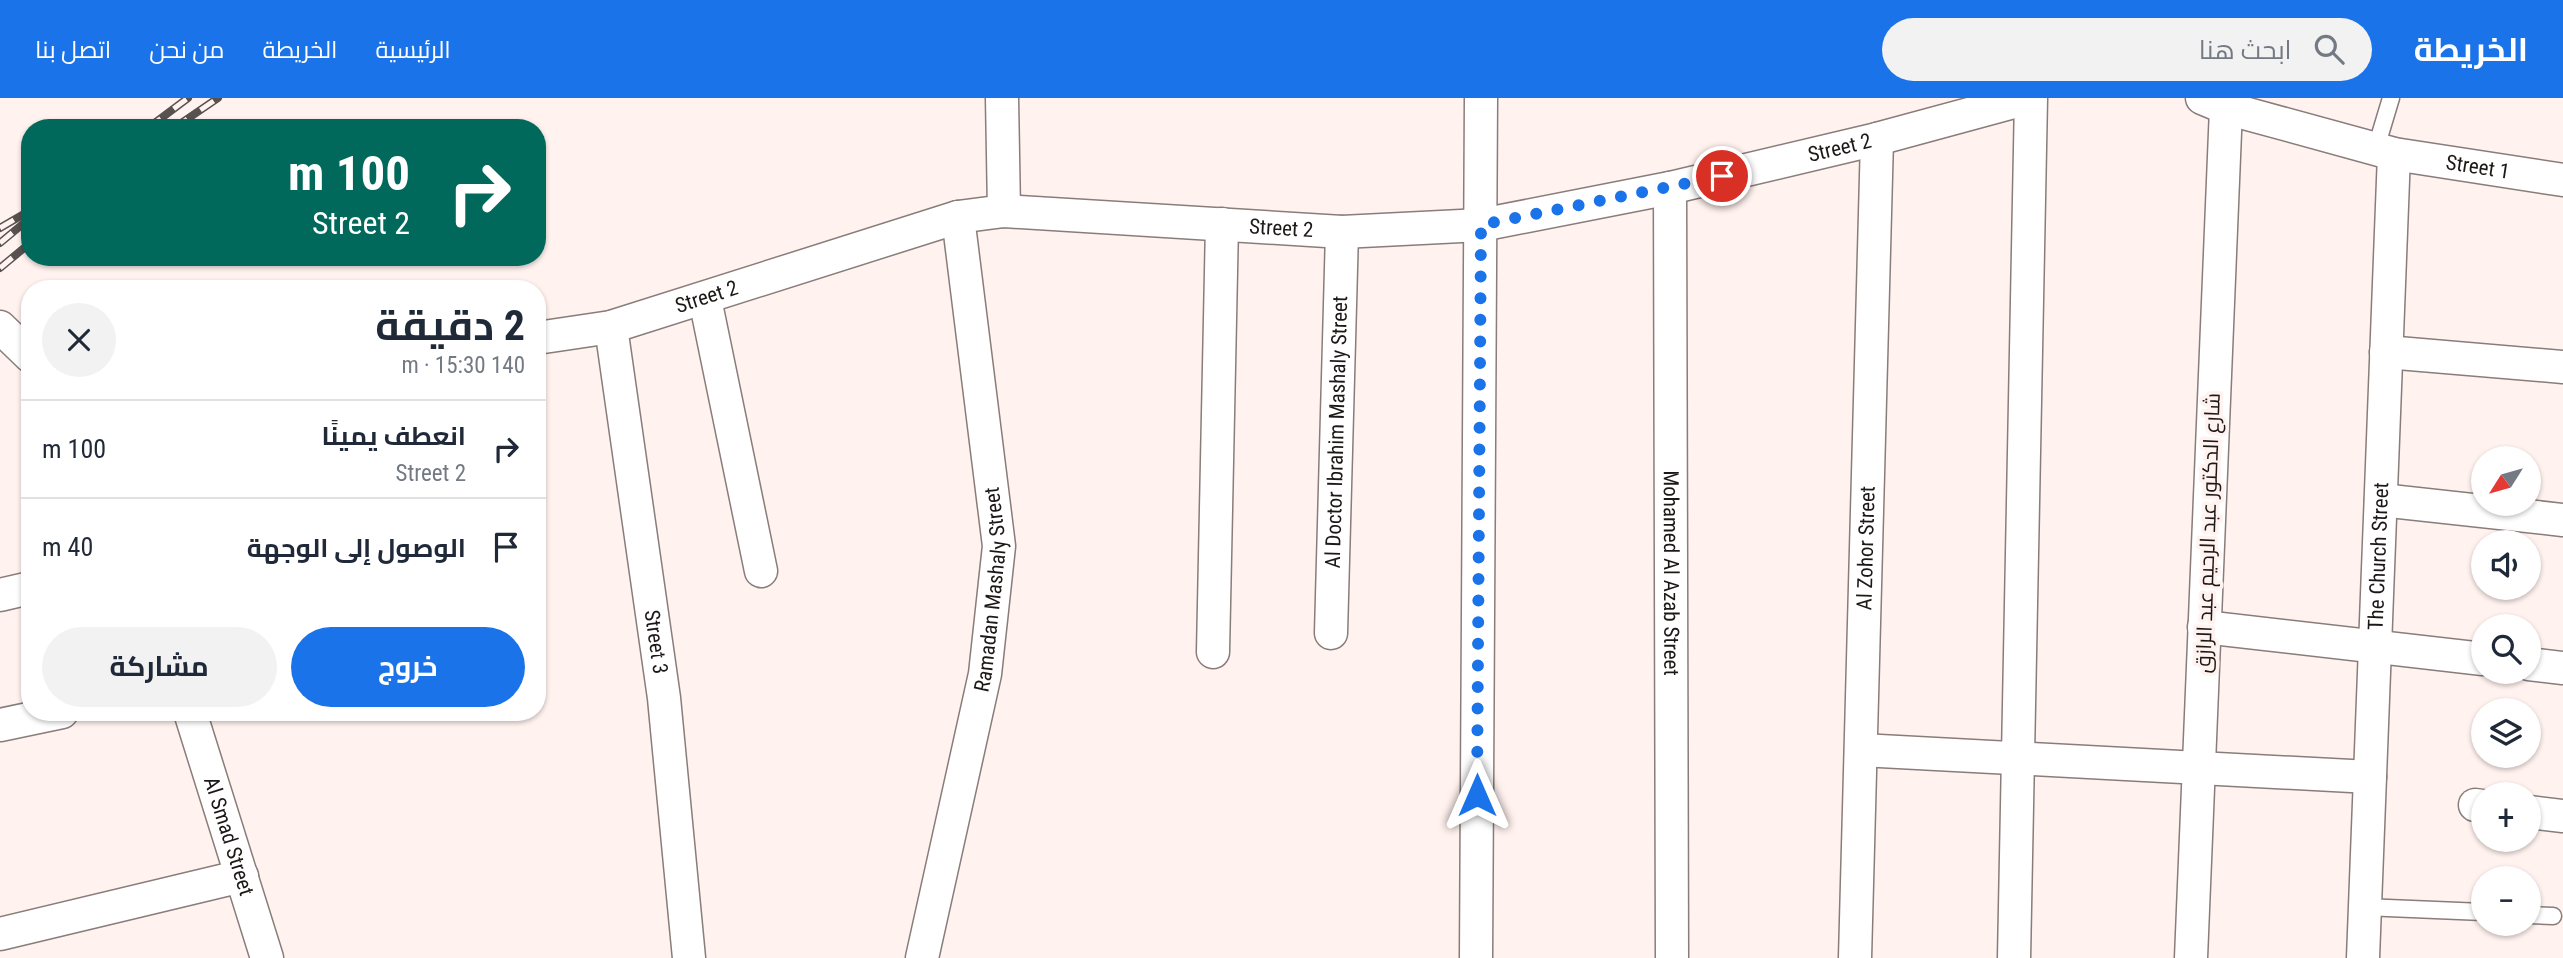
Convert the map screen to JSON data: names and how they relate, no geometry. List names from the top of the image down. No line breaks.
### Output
{"streets":{"street":["Street 2","Street 1","Al Doctor Ibrahim Mashaly Street","شارع الدكتور عبد الرحيم عبد الرازق","Al Zohor Street","The Church Street","Mohamed Al Azab Street","Ramadan Mashaly Street","Street 3","Al Smad Street"]},"crossings":[["Street 2","Al Doctor Ibrahim Mashaly Street"],["Street 2","Al Zohor Street"],["Street 2","Mohamed Al Azab Street"],["Street 2","Ramadan Mashaly Street"],["Street 2","Street 3"],["Street 1","The Church Street"]],"north":"bottom left","page":{"header":"الخريطة","search":"ابحث هنا","nav":["الرئيسية","الخريطة","من نحن","اتصل بنا"],"turn":["100 m","Street 2"],"heading":["2 دقيقة","140 m · 15:30"],"list":[{"name":"انعطف يمينًا","note":"Street 2","value":"100 m"},{"name":"الوصول إلى الوجهة","value":"40 m"}],"map_buttons":["+","−"],"buttons":["خروج","مشاركة"]}}
